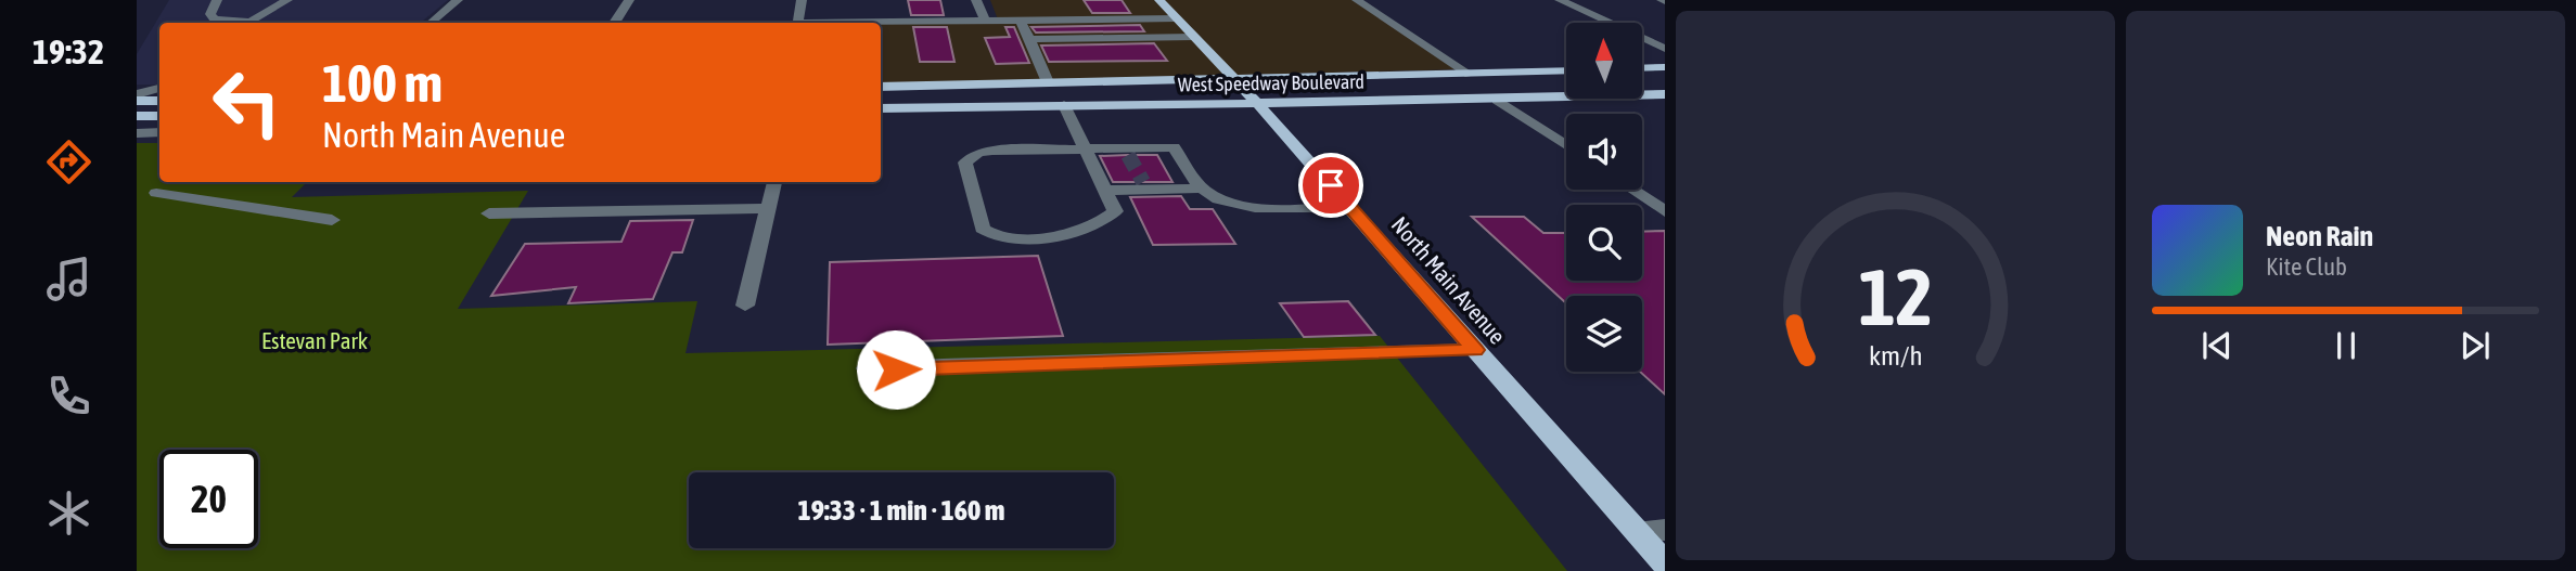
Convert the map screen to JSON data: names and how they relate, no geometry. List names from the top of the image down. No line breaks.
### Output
{"streets":{"main road":["West Speedway Boulevard","North Main Avenue"]},"crossings":[["West Speedway Boulevard","North Main Avenue"]],"parks":["Estevan Park"],"north":"top","page":{"tabs":"19:32","turn":["100 m","North Main Avenue"],"song":["Neon Rain","Kite Club"],"limit":"20","trip":"19:33 · 1 min · 160 m","gauge":["12","km/h"]}}
